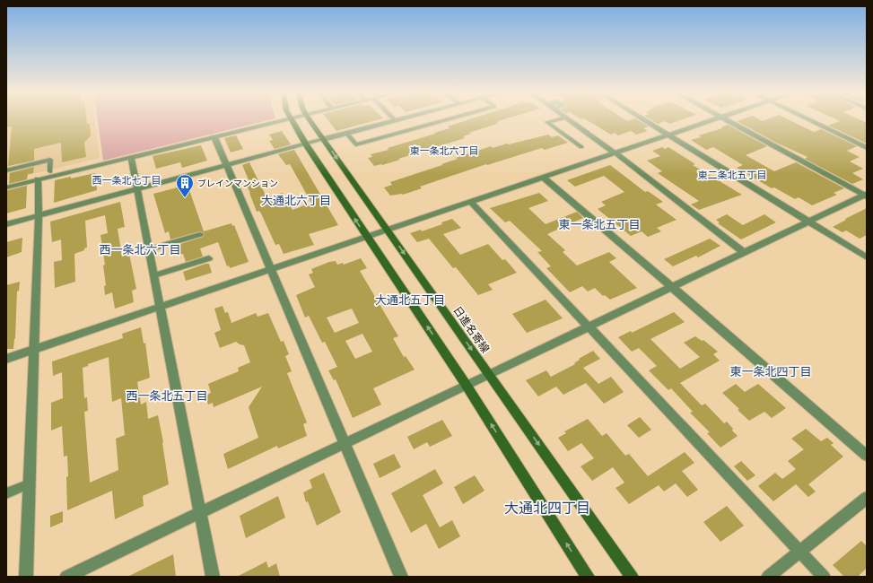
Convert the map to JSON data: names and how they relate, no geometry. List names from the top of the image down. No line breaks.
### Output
{"streets":{"main road":["日進名寄線"]},"districts":["東一条北六丁目","東二条北五丁目","西一条北七丁目","大通北六丁目","東一条北五丁目","西一条北六丁目","大通北五丁目","東一条北四丁目","西一条北五丁目","大通北四丁目"],"places":{"building":["ブレインマンション"]}}
